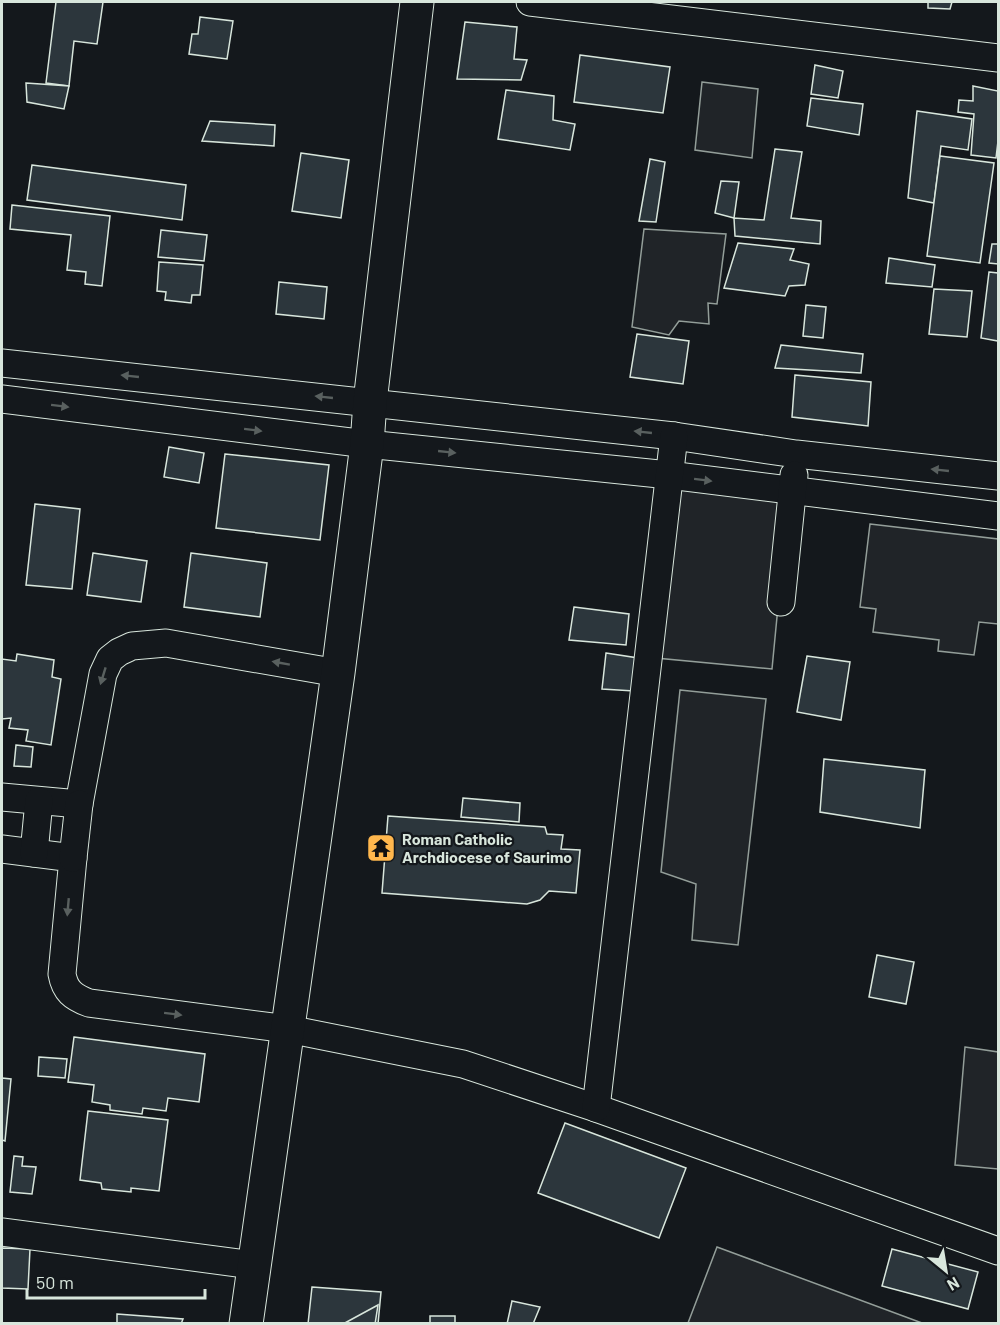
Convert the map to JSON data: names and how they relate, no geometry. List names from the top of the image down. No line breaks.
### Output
{"places":{"temple":["Roman Catholic Archdiocese of Saurimo"]},"scale_bar":"50 m","north":"bottom right"}
